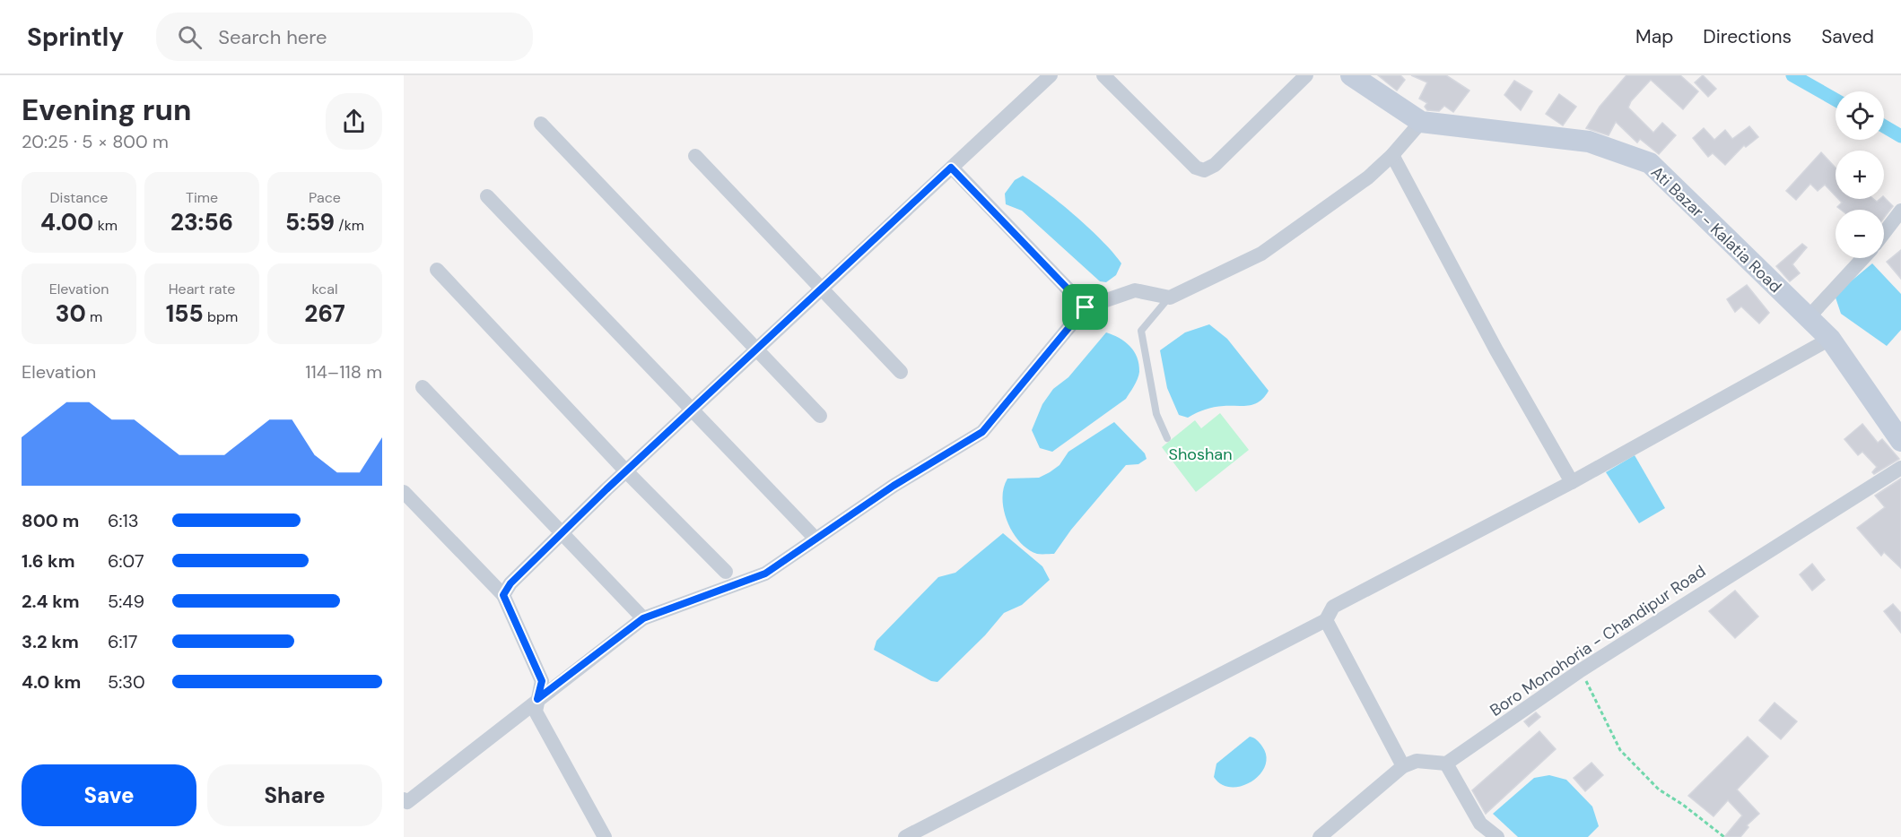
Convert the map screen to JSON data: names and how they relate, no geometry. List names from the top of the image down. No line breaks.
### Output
{"streets":{"main road":["Ati Bazar - Kalatia Road"],"street":["Boro Monohoria - Chandipur Road"]},"parks":["Shoshan"],"page":{"header":"Sprintly","search":"Search here","nav":["Map","Directions","Saved"],"heading":["Evening run","20:25 · 5 × 800 m"],"map_buttons":["+","−"],"stats":[["Distance","4.00 km"],["Time","23:56"],["Pace","5:59 /km"],["Elevation","30 m"],["Heart rate","155 bpm"],["kcal","267"]],"chart":["Elevation","114–118 m"],"list":[{"name":"800 m","note":"6:13"},{"name":"1.6 km","note":"6:07"},{"name":"2.4 km","note":"5:49"},{"name":"3.2 km","note":"6:17"},{"name":"4.0 km","note":"5:30"}],"buttons":["Save","Share"]}}
